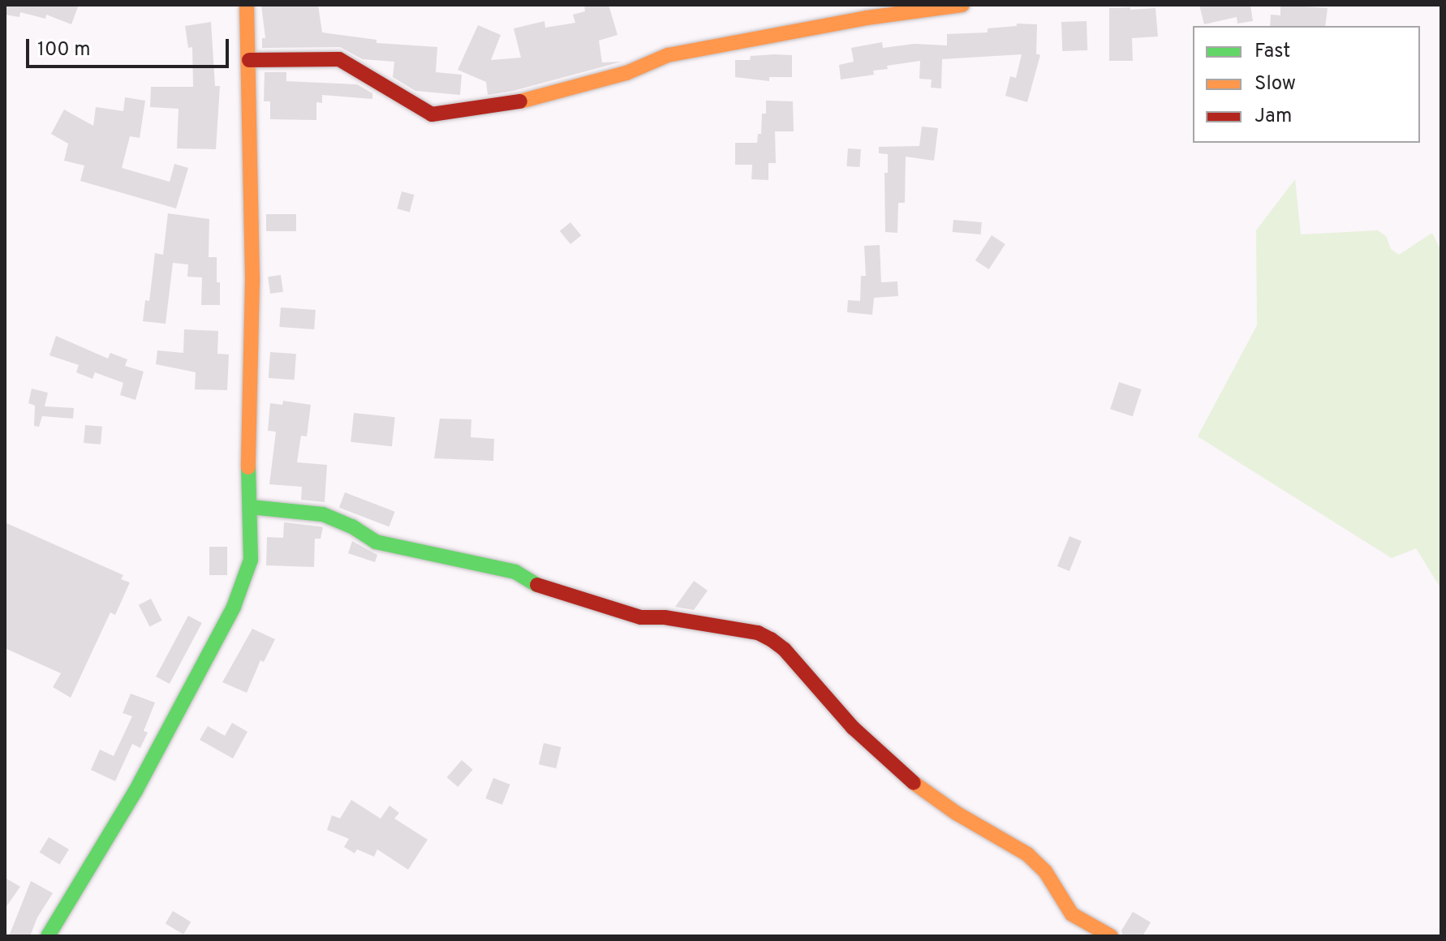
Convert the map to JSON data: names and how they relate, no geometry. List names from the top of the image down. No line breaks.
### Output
{"legend":["Fast","Slow","Jam"],"scale_bar":"100 m"}
